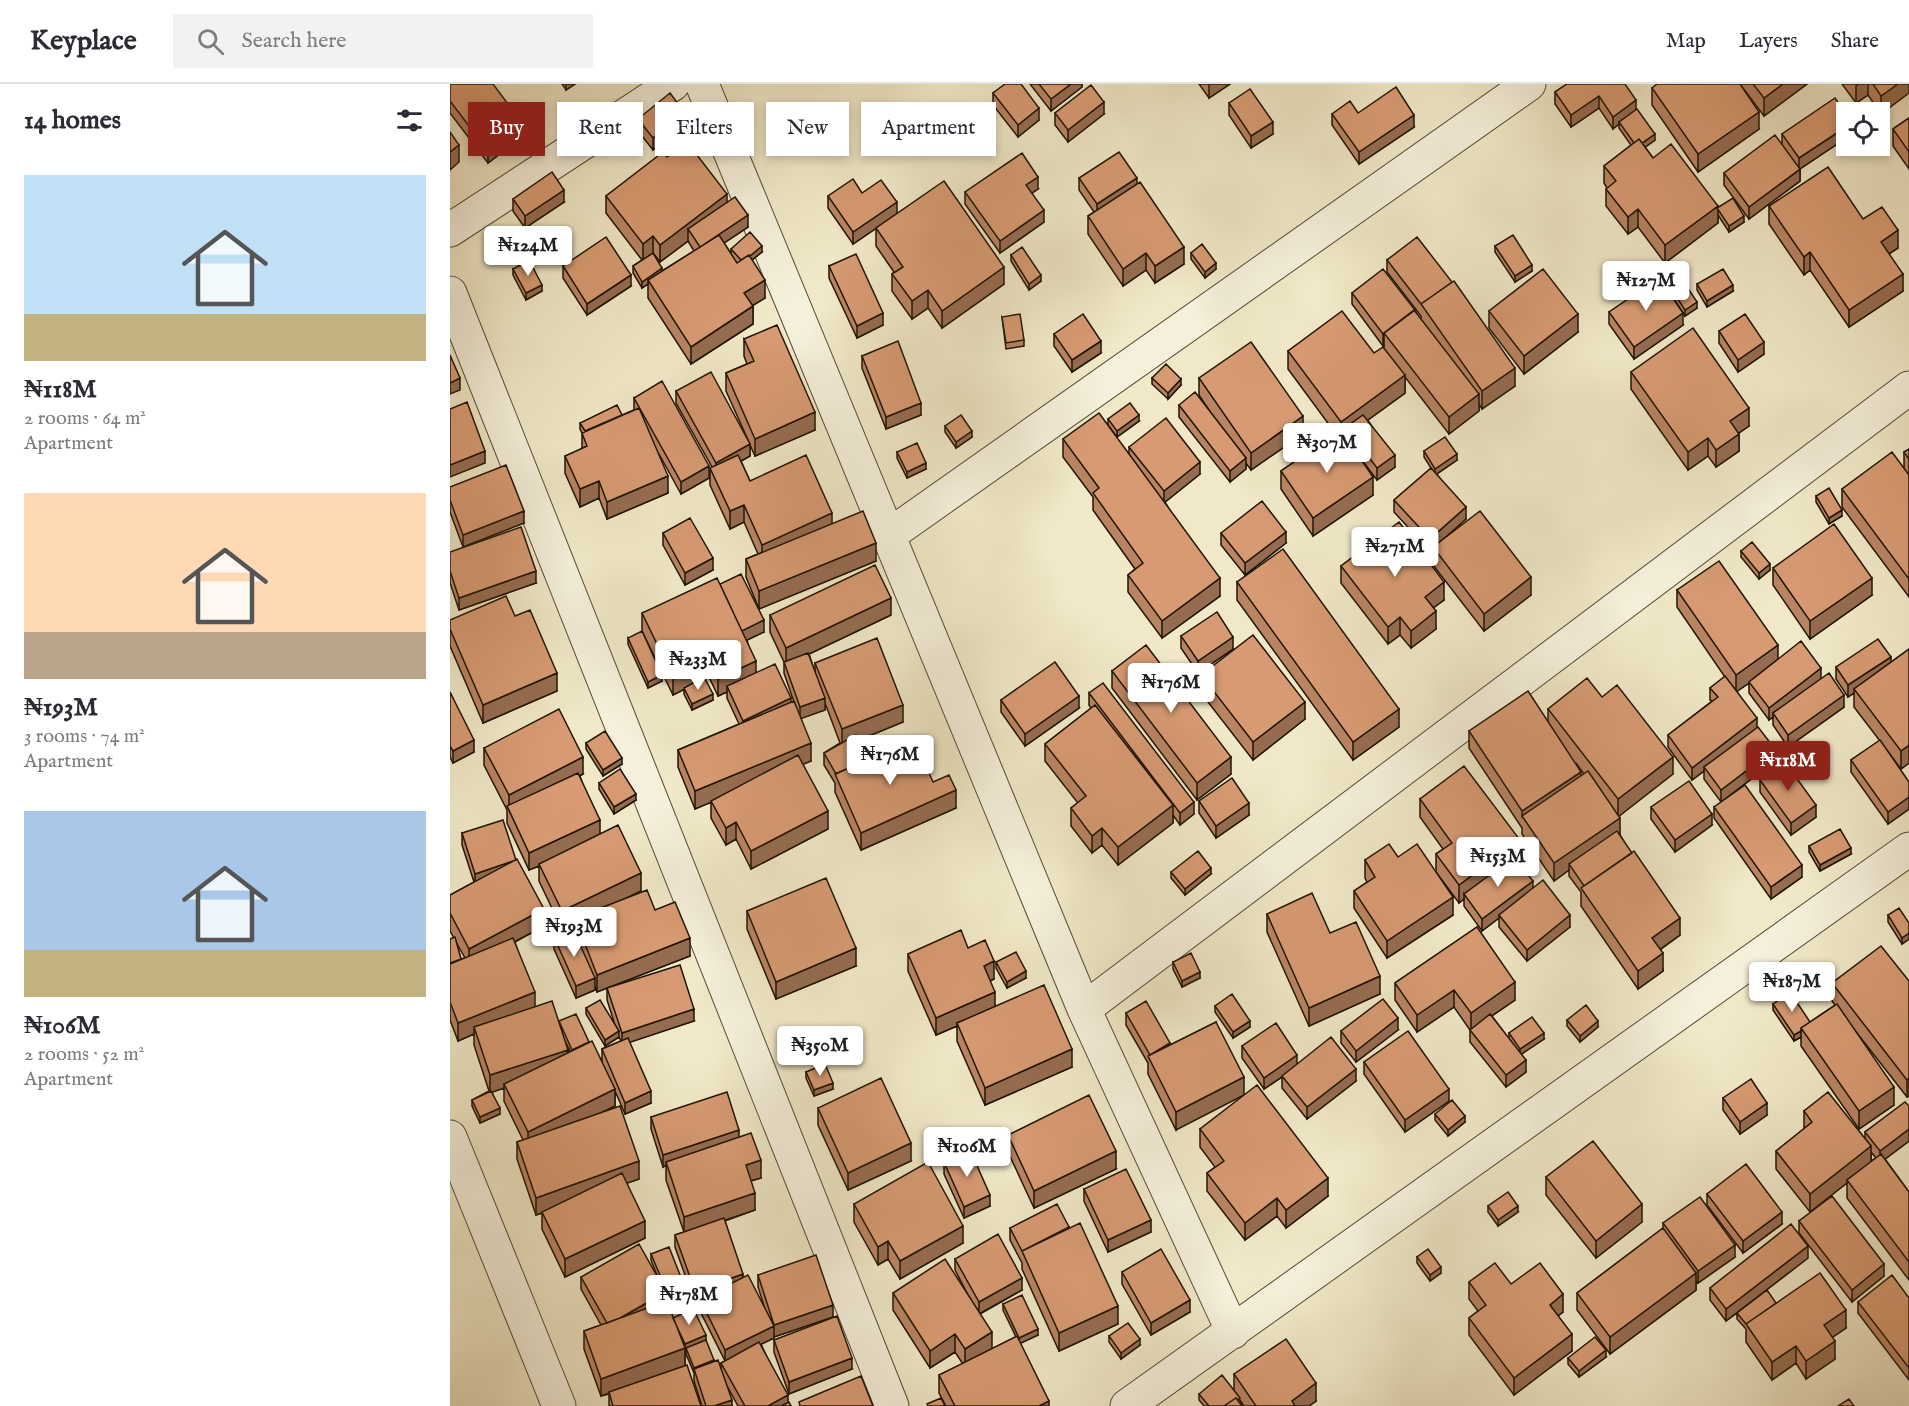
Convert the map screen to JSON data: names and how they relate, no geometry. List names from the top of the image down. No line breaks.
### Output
{"page":{"header":"Keyplace","search":"Search here","nav":["Map","Layers","Share"],"heading":"14 homes","chip":["Buy","Rent","Filters","New","Apartment"],"list":[{"name":"₦118M","note":"2 rooms · 64 m² · Apartment"},{"name":"₦193M","note":"3 rooms · 74 m² · Apartment"},{"name":"₦106M","note":"2 rooms · 52 m² · Apartment"}],"price":["₦124M","₦127M","₦307M","₦271M","₦233M","₦176M","₦176M","₦118M","₦153M","₦193M","₦187M","₦350M","₦106M","₦178M"]}}
